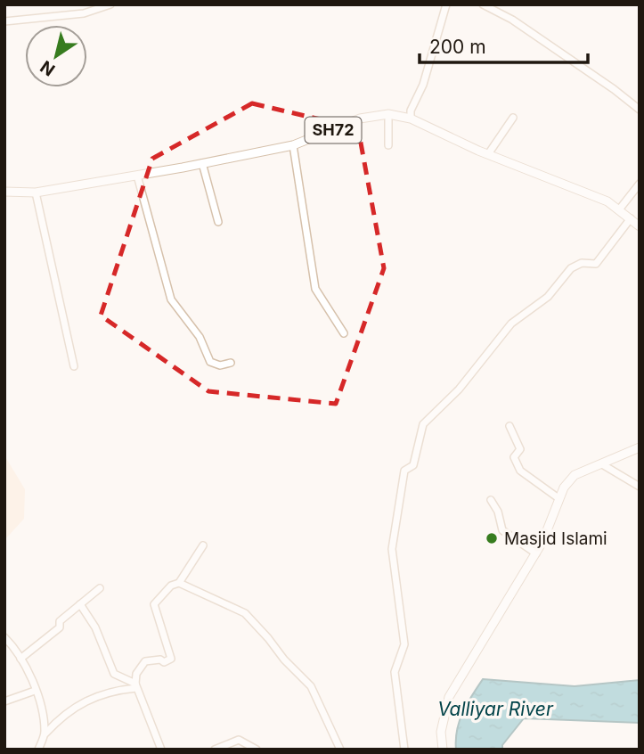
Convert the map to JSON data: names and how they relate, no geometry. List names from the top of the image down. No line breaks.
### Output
{"streets":{"main road":["SH72"]},"water":["Valliyar River"],"places":["Masjid Islami"],"scale_bar":"200 m","north":"bottom left"}
